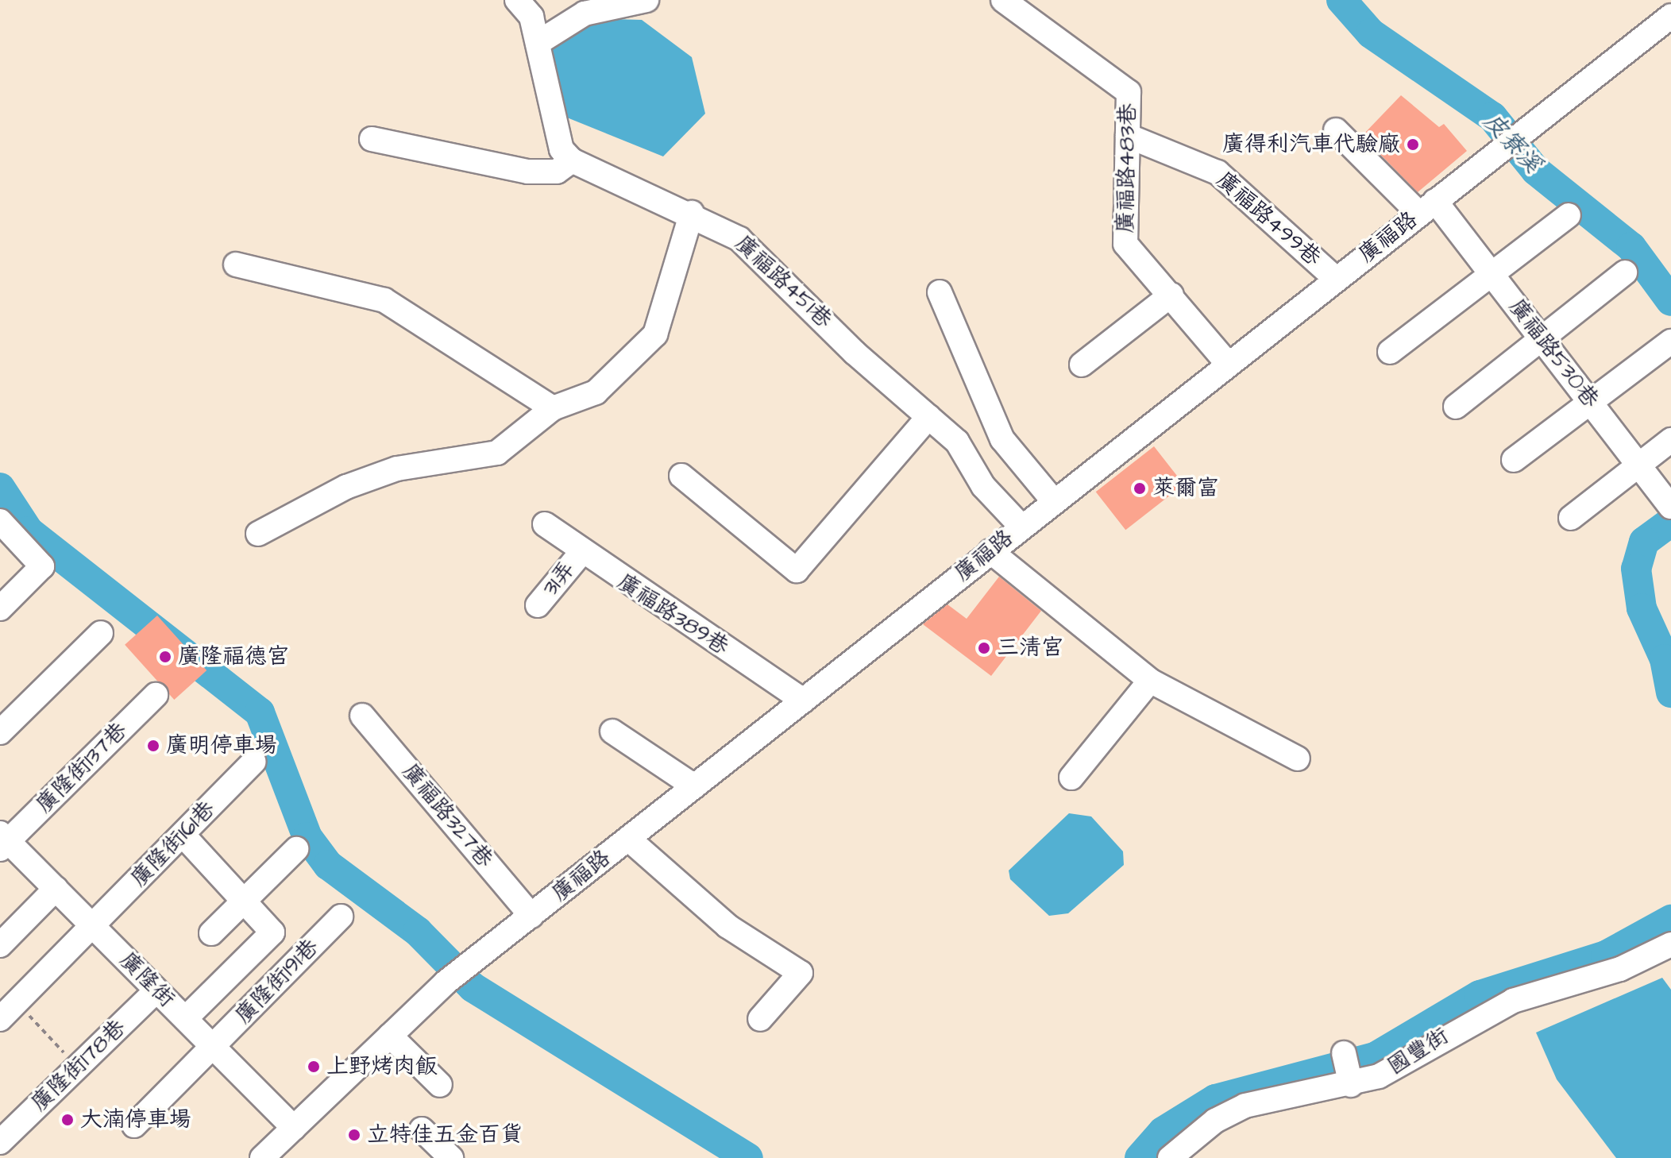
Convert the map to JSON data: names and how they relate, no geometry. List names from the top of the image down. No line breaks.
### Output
{"streets":{"street":["廣福路483巷","廣福路499巷","廣福路","廣福路451巷","廣福路530巷","31弄","廣福路389巷","廣隆街137巷","廣福路327巷","廣隆街161巷","廣隆街","廣隆街191巷","國豐街","廣隆街178巷"]},"crossings":[["廣福路483巷","廣福路499巷"],["廣福路483巷","廣福路"],["廣福路499巷","廣福路"],["廣福路","廣福路451巷"],["廣福路","廣福路530巷"],["廣福路","廣福路389巷"],["廣福路","廣福路327巷"],["31弄","廣福路389巷"],["廣隆街137巷","廣隆街"],["廣隆街161巷","廣隆街"],["廣隆街","廣隆街191巷"],["廣隆街","廣隆街178巷"]],"water":["皮寮溪"],"places":["廣得利汽車代驗廠","萊爾富","三清宮","廣隆福德宮","廣明停車場","上野烤肉飯","大湳停車場","立特佳五金百貨"]}
